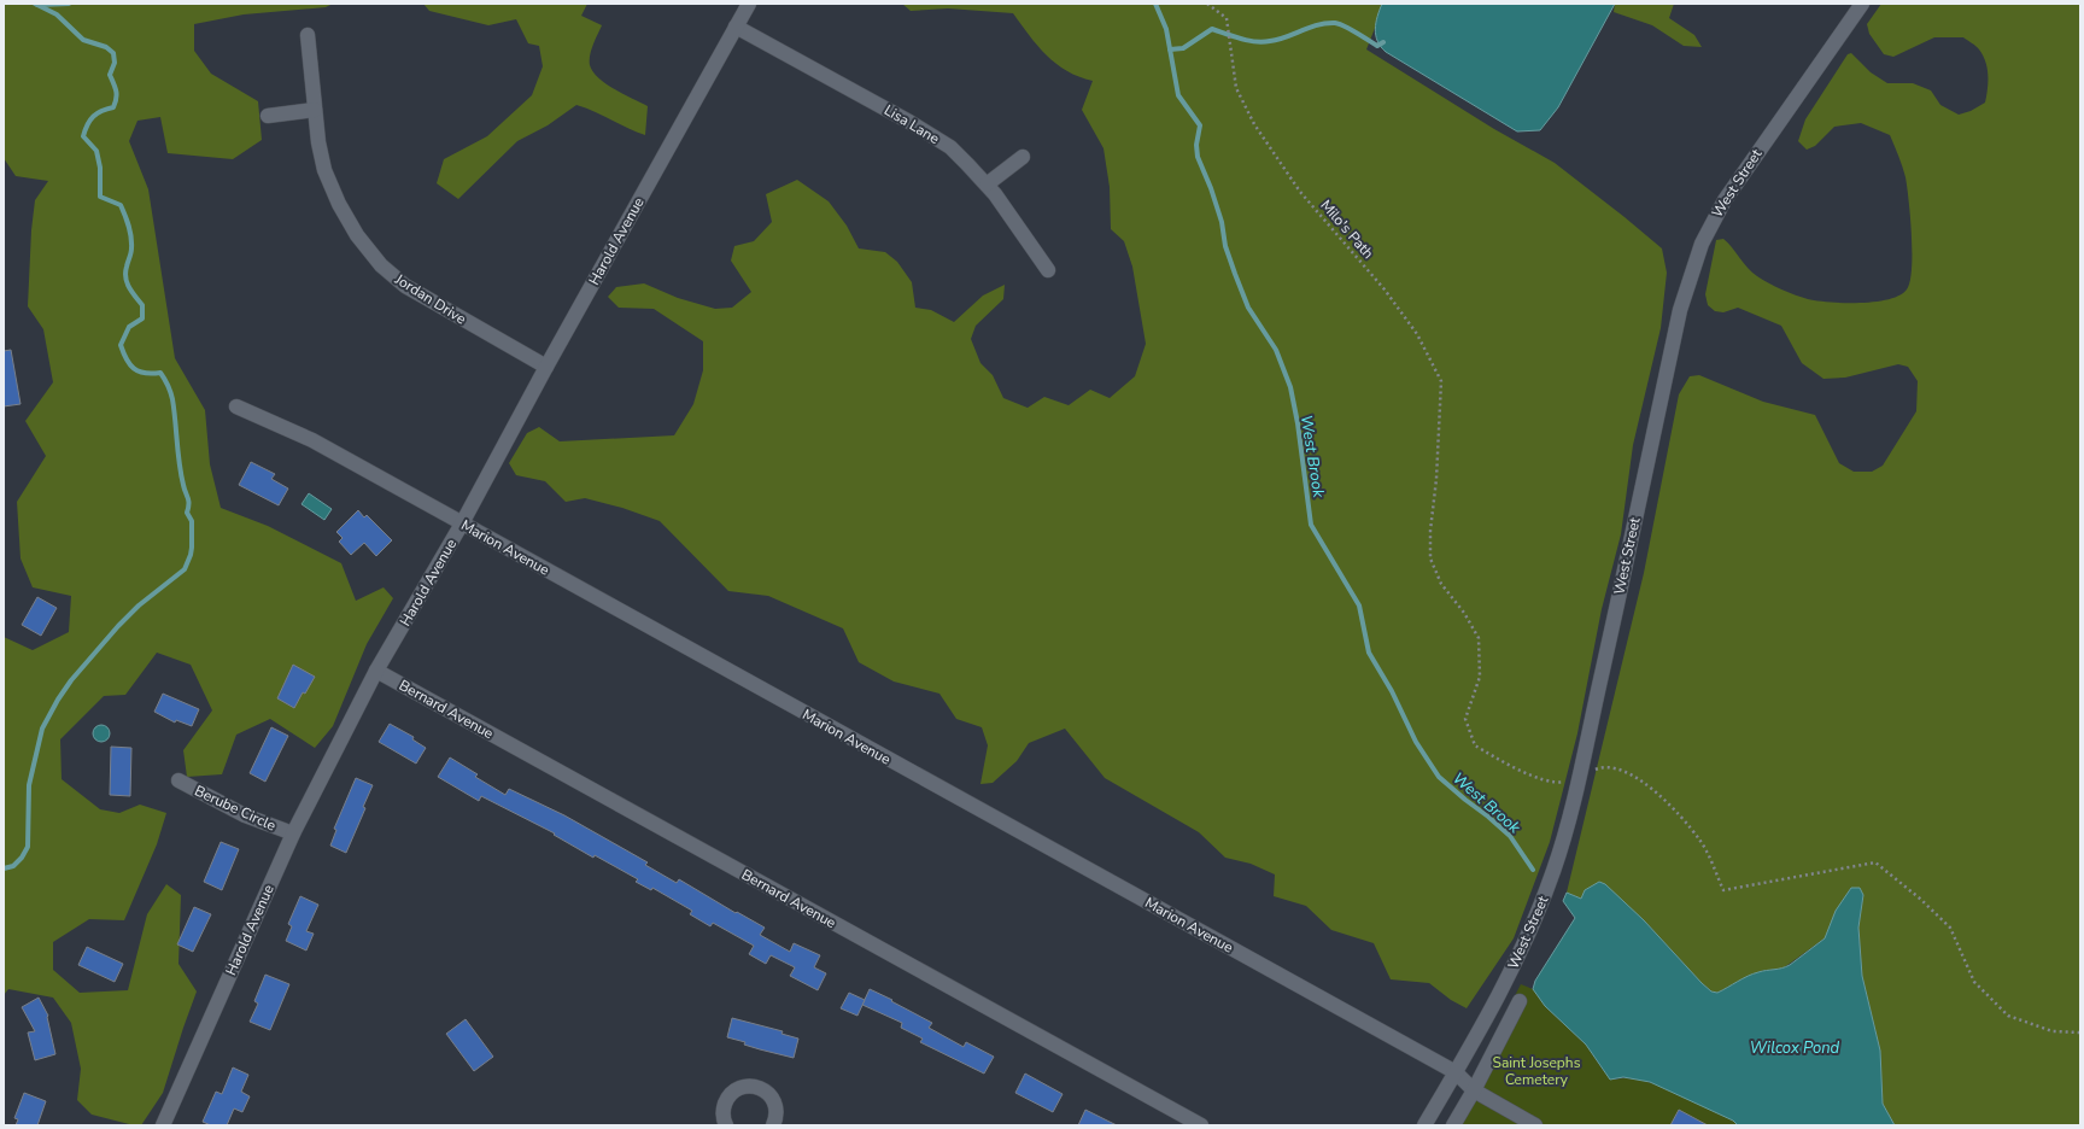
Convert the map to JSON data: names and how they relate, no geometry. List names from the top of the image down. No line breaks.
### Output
{"streets":{"street":["Lisa Lane","West Street","Harold Avenue","Jordan Drive","Marion Avenue","Bernard Avenue","Berube Circle"],"path":["Milo's Path"]},"crossings":[["Lisa Lane","Harold Avenue"],["West Street","Milo's Path"],["West Street","Marion Avenue"],["Harold Avenue","Jordan Drive"],["Harold Avenue","Marion Avenue"],["Harold Avenue","Bernard Avenue"],["Harold Avenue","Berube Circle"]],"water":["West Brook","Wilcox Pond"],"parks":["Saint Josephs Cemetery"]}
